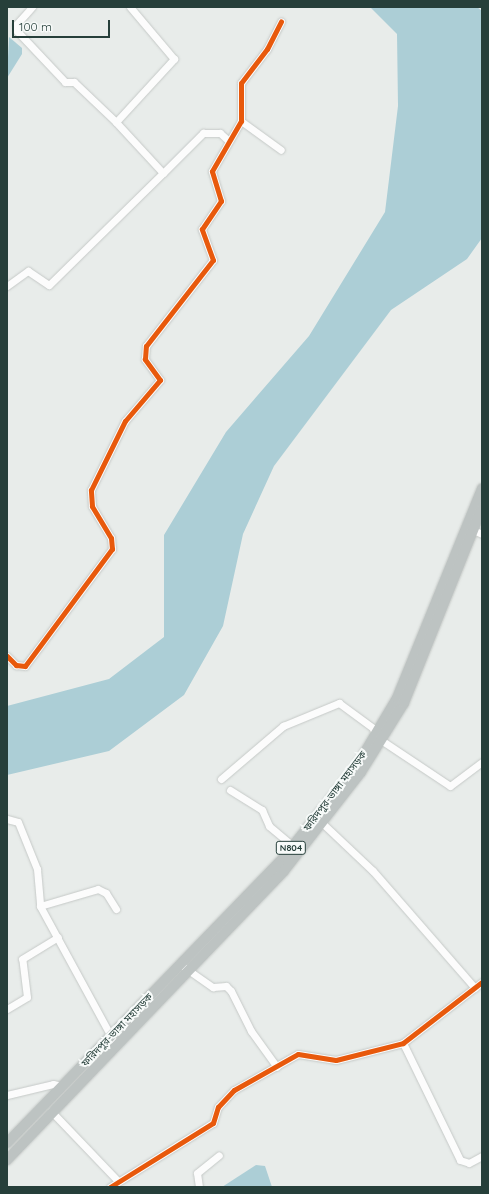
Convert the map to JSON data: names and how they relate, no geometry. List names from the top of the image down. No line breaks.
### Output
{"streets":{"highway":["ফরিদপুর-ভাঙ্গা মহাসড়ক","N804"]},"scale_bar":"100 m"}
